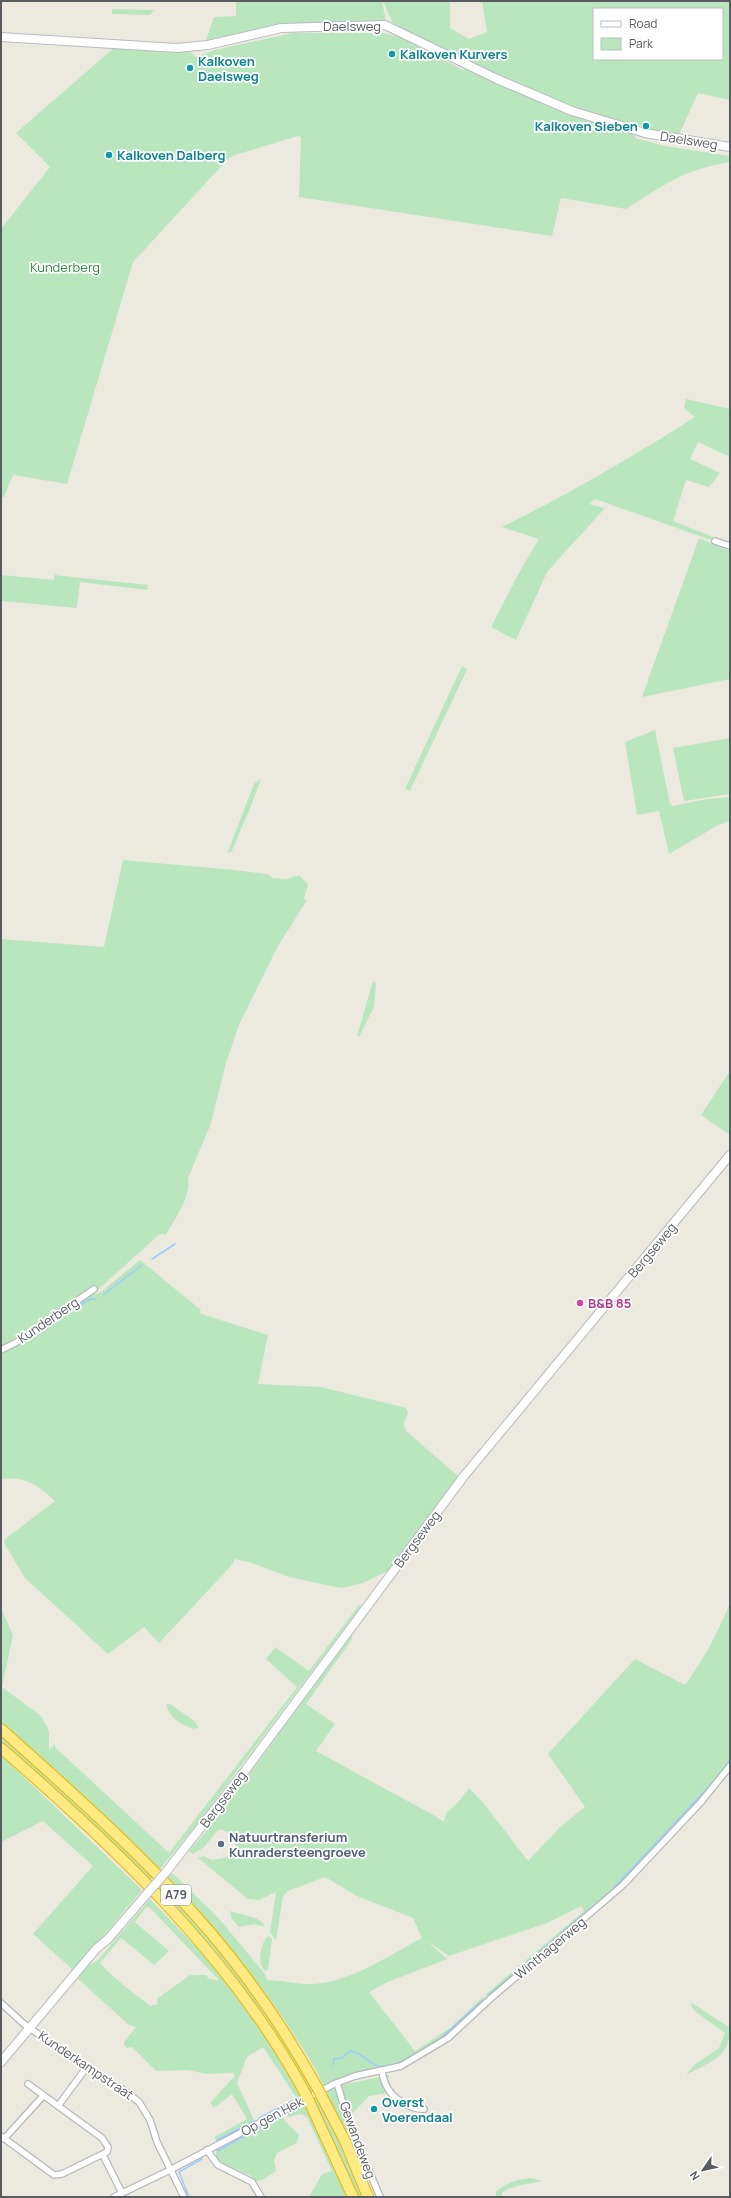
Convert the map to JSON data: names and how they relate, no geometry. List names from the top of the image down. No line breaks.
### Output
{"streets":{"highway":["A79"],"street":["Daelsweg","Bergseweg","Kunderberg","Winthagerweg","Kunderkampstraat","Op gen Hek","Gewandeweg"]},"crossings":[["Bergseweg","Kunderkampstraat"],["Winthagerweg","Op gen Hek"],["Winthagerweg","Gewandeweg"],["Kunderkampstraat","Op gen Hek"],["Op gen Hek","Gewandeweg"]],"parks":["Kunderberg"],"places":["Kalkoven Kurvers","Kalkoven Daelsweg","Kalkoven Sieben","Kalkoven Dalberg","B&B 85","Natuurtransferium Kunradersteengroeve","Overst Voerendaal"],"legend":["Road","Park"],"north":"bottom left"}
